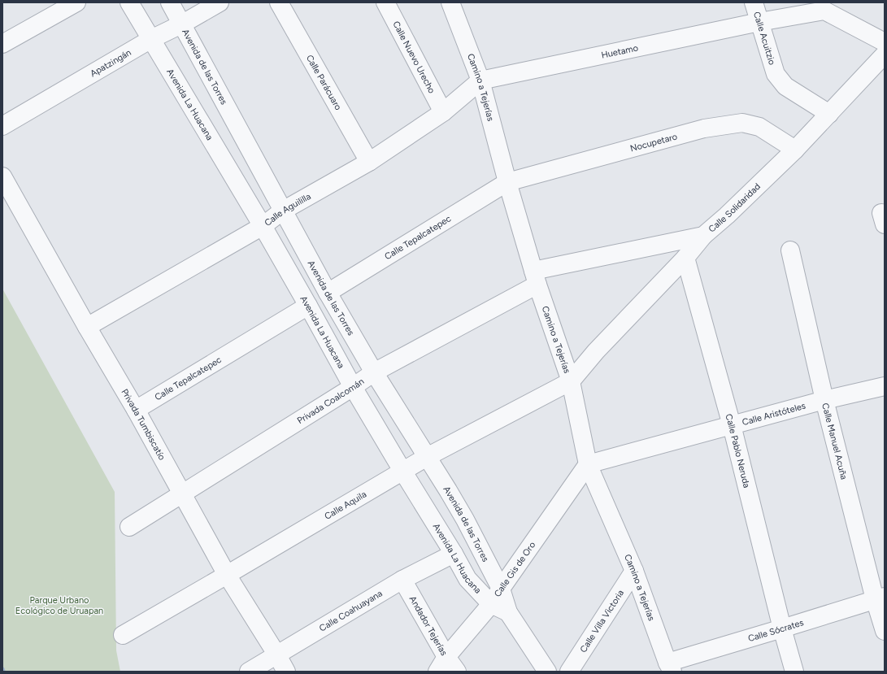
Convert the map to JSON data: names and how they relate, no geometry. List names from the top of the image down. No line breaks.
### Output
{"streets":{"street":["Calle Acuitzio","Huetamo","Calle Nuevo Urecho","Apatzingán","Avenida de las Torres","Calle Parácuaro","Camino a Tejerías","Avenida La Huacana","Nocupetaro","Calle Solidaridad","Calle Aguililla","Calle Tepalcatepec","Privada Coalcomán","Calle Aristóteles","Privada Tumbiscatío","Calle Manuel Acuña","Calle Pablo Neruda","Calle Aquila","Calle Gis de Oro","Calle Coahuayana","Calle Villa Victoria","Andador Tejerías","Calle Sócrates"]},"crossings":[["Calle Acuitzio","Huetamo"],["Calle Acuitzio","Calle Solidaridad"],["Huetamo","Camino a Tejerías"],["Huetamo","Calle Aguililla"],["Calle Nuevo Urecho","Calle Aguililla"],["Apatzingán","Avenida de las Torres"],["Apatzingán","Avenida La Huacana"],["Avenida de las Torres","Calle Aguililla"],["Avenida de las Torres","Calle Tepalcatepec"],["Avenida de las Torres","Privada Coalcomán"],["Avenida de las Torres","Calle Aquila"],["Avenida de las Torres","Calle Gis de Oro"],["Calle Parácuaro","Calle Aguililla"],["Camino a Tejerías","Nocupetaro"],["Camino a Tejerías","Calle Solidaridad"],["Camino a Tejerías","Calle Aguililla"],["Camino a Tejerías","Calle Tepalcatepec"],["Camino a Tejerías","Privada Coalcomán"],["Camino a Tejerías","Calle Aristóteles"],["Camino a Tejerías","Calle Aquila"],["Camino a Tejerías","Calle Gis de Oro"],["Camino a Tejerías","Calle Villa Victoria"],["Camino a Tejerías","Calle Sócrates"],["Avenida La Huacana","Calle Aguililla"],["Avenida La Huacana","Calle Tepalcatepec"],["Avenida La Huacana","Privada Coalcomán"],["Avenida La Huacana","Calle Aquila"],["Avenida La Huacana","Calle Gis de Oro"],["Avenida La Huacana","Calle Coahuayana"],["Nocupetaro","Calle Solidaridad"],["Nocupetaro","Calle Tepalcatepec"],["Calle Solidaridad","Privada Coalcomán"],["Calle Aguililla","Privada Tumbiscatío"],["Calle Tepalcatepec","Privada Tumbiscatío"],["Privada Coalcomán","Privada Tumbiscatío"],["Calle Aristóteles","Calle Manuel Acuña"],["Calle Aristóteles","Calle Pablo Neruda"],["Calle Aristóteles","Calle Gis de Oro"],["Privada Tumbiscatío","Calle Aquila"],["Privada Tumbiscatío","Calle Coahuayana"],["Calle Manuel Acuña","Calle Sócrates"],["Calle Pablo Neruda","Calle Sócrates"],["Calle Gis de Oro","Andador Tejerías"],["Calle Coahuayana","Andador Tejerías"]],"parks":["Parque Urbano Ecológico de Uruapan"]}
